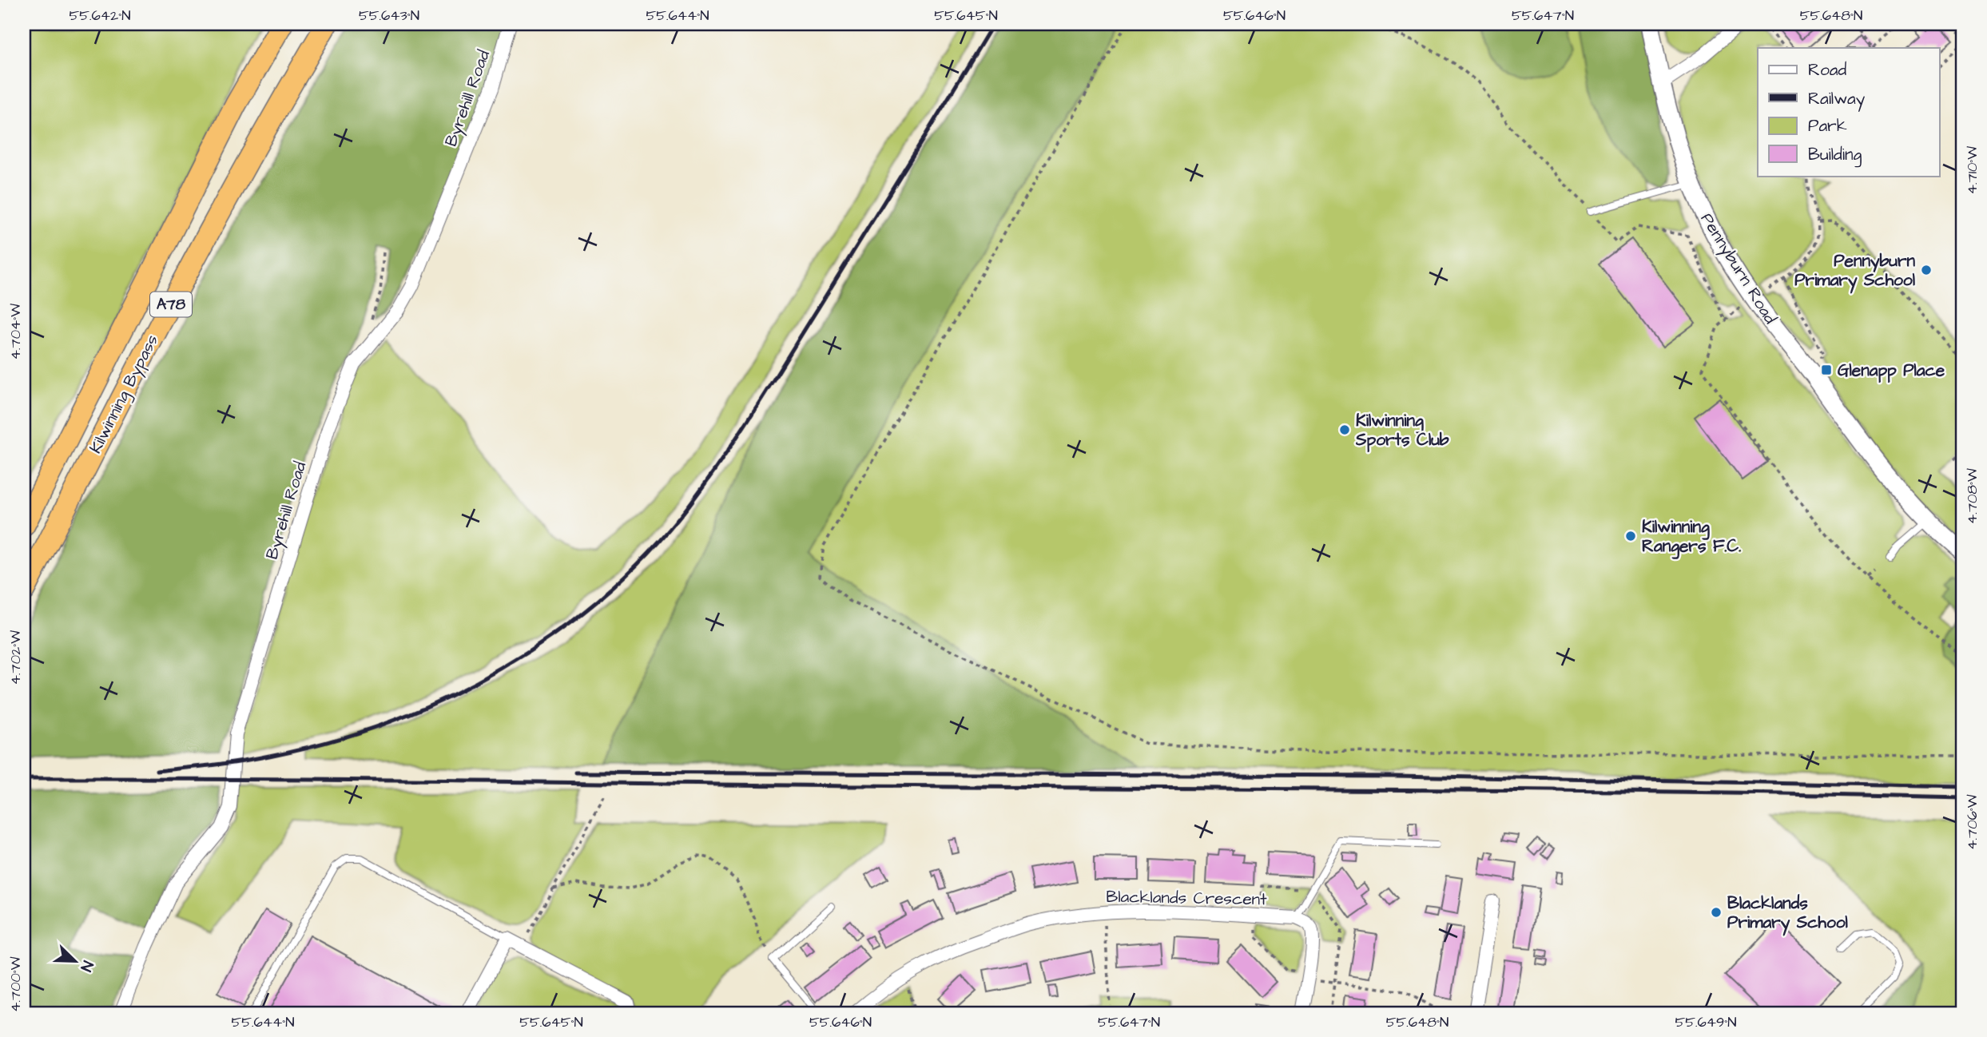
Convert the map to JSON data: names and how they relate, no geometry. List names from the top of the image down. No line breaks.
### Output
{"streets":{"highway":["A78","Kilwinning Bypass"],"street":["Byrehill Road","Pennyburn Road","Blacklands Crescent"]},"places":{"other":["Pennyburn Primary School","Kilwinning Sports Club","Kilwinning Rangers F.C.","Blacklands Primary School"],"transit":["Glenapp Place"]},"legend":["Road","Railway","Park","Building"],"north":"bottom right","coordinates":["55.642°N","55.643°N","55.644°N","55.645°N","55.646°N","55.647°N","55.648°N","4.710°W","4.704°W","4.708°W","4.702°W","4.706°W","4.700°W","55.649°N"]}
